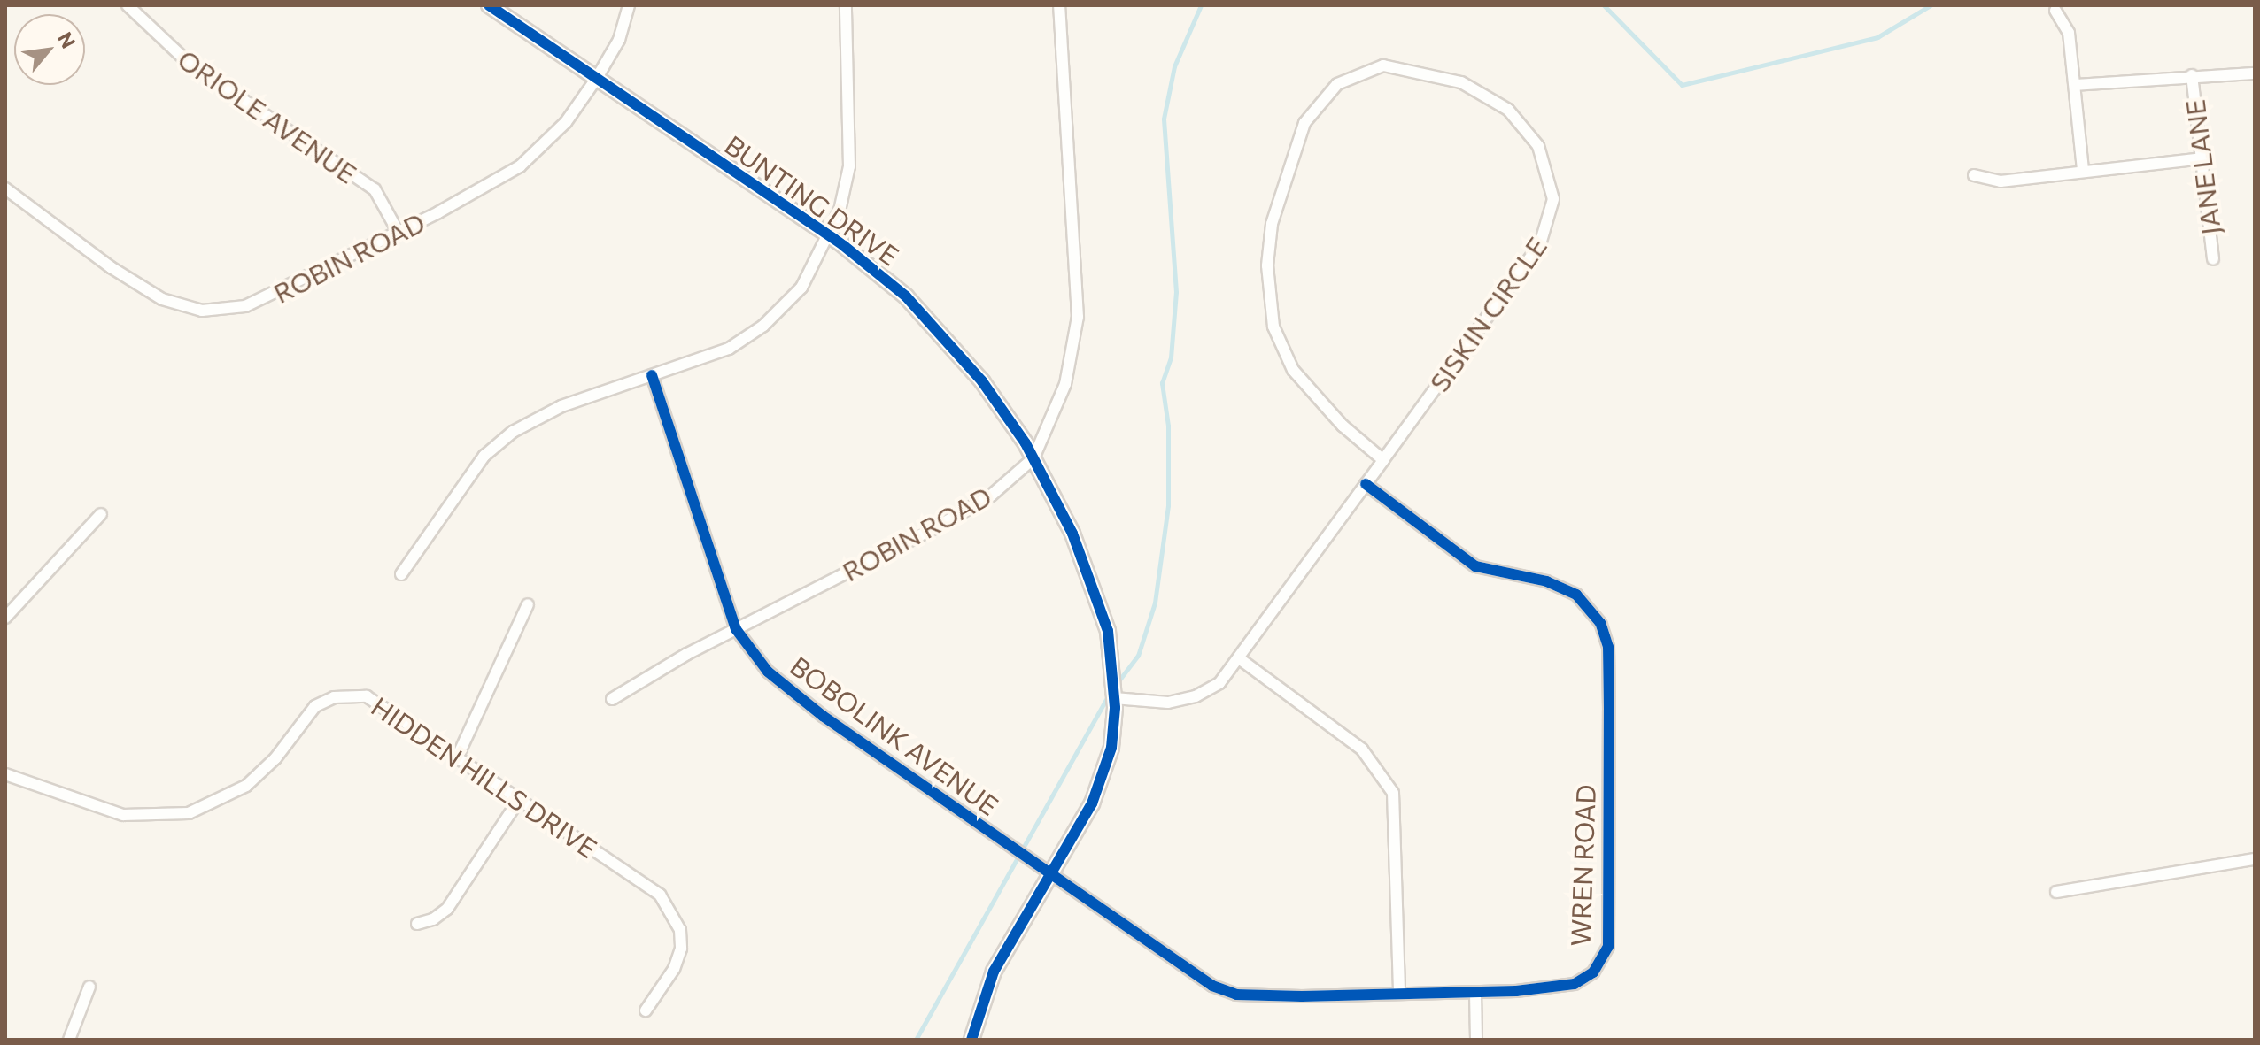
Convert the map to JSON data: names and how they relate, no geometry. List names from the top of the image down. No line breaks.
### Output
{"streets":{"street":["ORIOLE AVENUE","JANE LANE","BUNTING DRIVE","ROBIN ROAD","SISKIN CIRCLE","BOBOLINK AVENUE","HIDDEN HILLS DRIVE","WREN ROAD"]},"crossings":[["ORIOLE AVENUE","ROBIN ROAD"],["BUNTING DRIVE","ROBIN ROAD"],["BUNTING DRIVE","SISKIN CIRCLE"],["BUNTING DRIVE","BOBOLINK AVENUE"],["BUNTING DRIVE","WREN ROAD"],["ROBIN ROAD","BOBOLINK AVENUE"],["SISKIN CIRCLE","WREN ROAD"],["BOBOLINK AVENUE","WREN ROAD"]],"north":"top right"}
